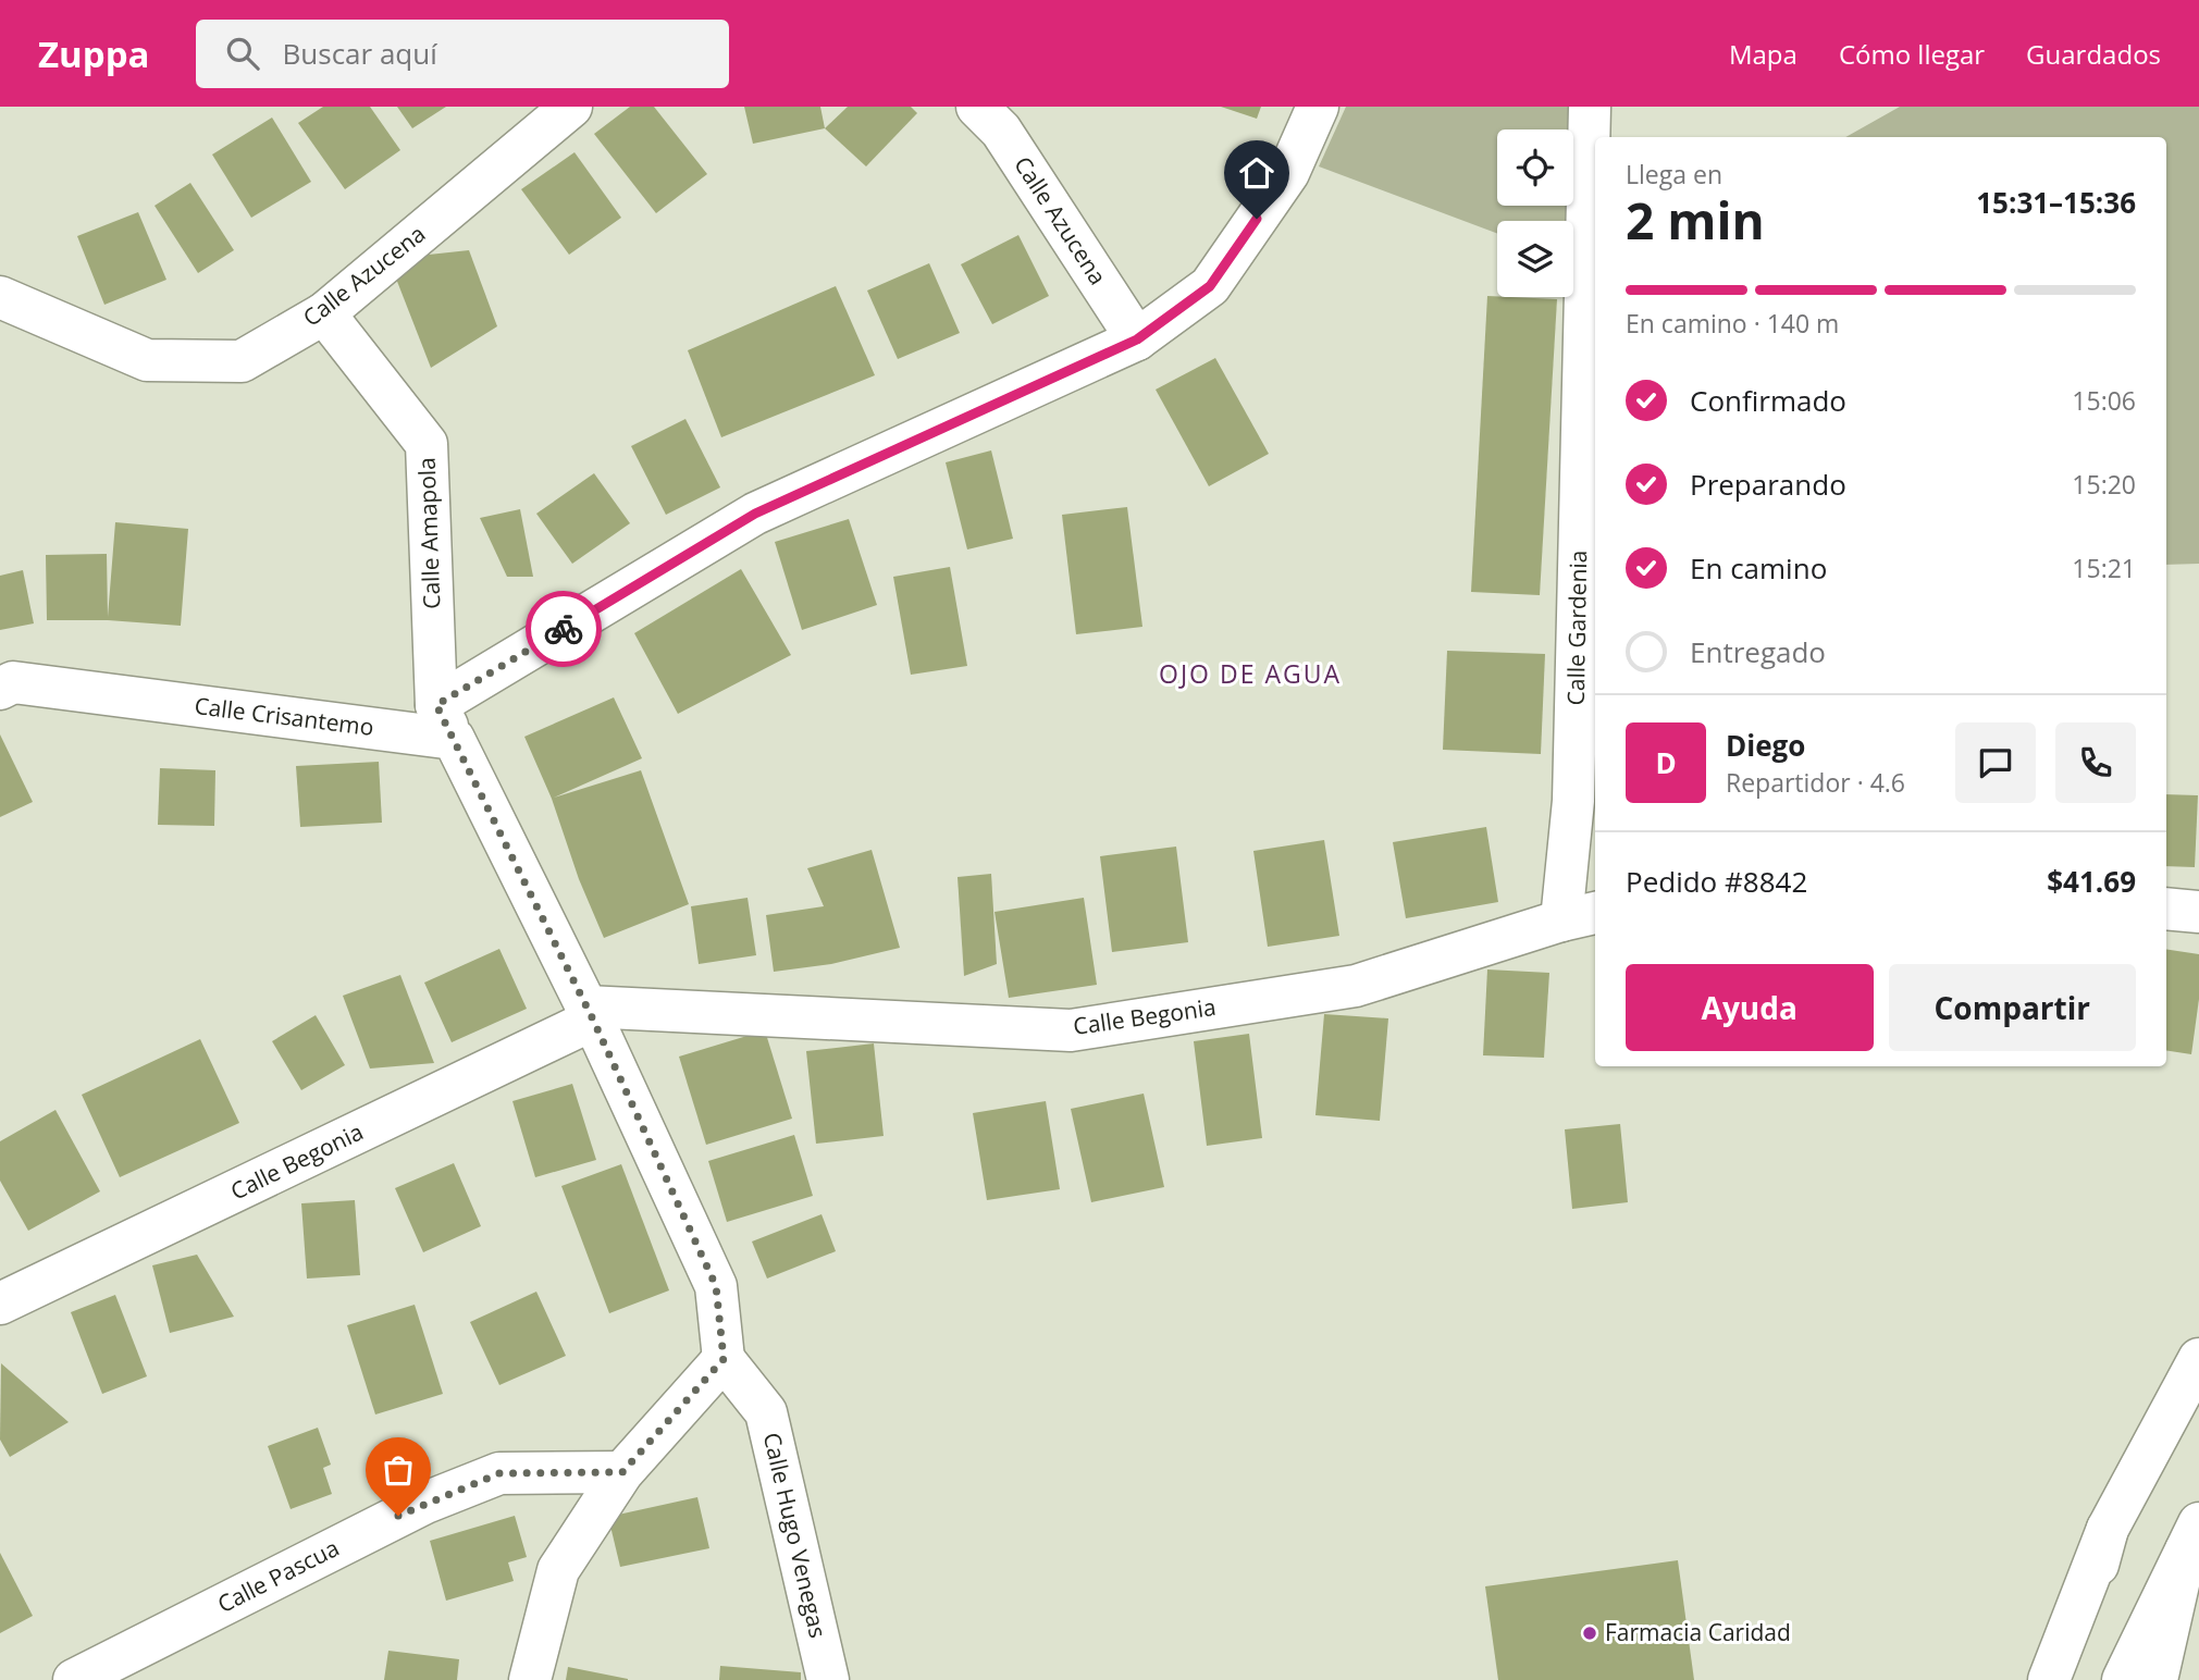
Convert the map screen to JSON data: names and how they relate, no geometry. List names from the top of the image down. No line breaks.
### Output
{"streets":{"street":["Calle Azucena","Calle Amapola","Calle Gardenia","Calle Crisantemo","Calle Begonia","Calle Hugo Venegas","Calle Pascua"]},"crossings":[["Calle Azucena","Calle Amapola"],["Calle Amapola","Calle Crisantemo"],["Calle Gardenia","Calle Begonia"]],"districts":["OJO DE AGUA"],"places":["Farmacia Caridad"],"page":{"header":"Zuppa","search":"Buscar aquí","nav":["Mapa","Cómo llegar","Guardados"],"heading":["2 min","Llega en","15:31–15:36"],"panel":["Diego","Repartidor · 4.6","Pedido #8842","$41.69"],"bar":"En camino · 140 m","list":[["Confirmado","15:06"],["Preparando","15:20"],["En camino","15:21"],"Entregado"],"round":"D","buttons":["Ayuda","Compartir"]}}
